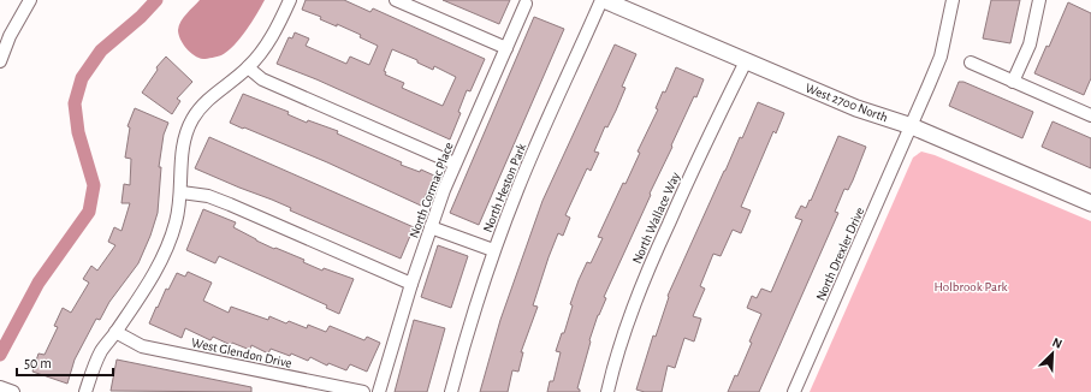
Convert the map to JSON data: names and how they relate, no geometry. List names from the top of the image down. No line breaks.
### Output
{"streets":{"street":["West 2700 North","North Heston Park","North Cormac Place","North Wallace Way","North Drexler Drive","West Glendon Drive"]},"crossings":[["West 2700 North","North Heston Park"],["West 2700 North","North Wallace Way"],["West 2700 North","North Drexler Drive"]],"parks":["Holbrook Park"],"scale_bar":"50 m","north":"top right"}
